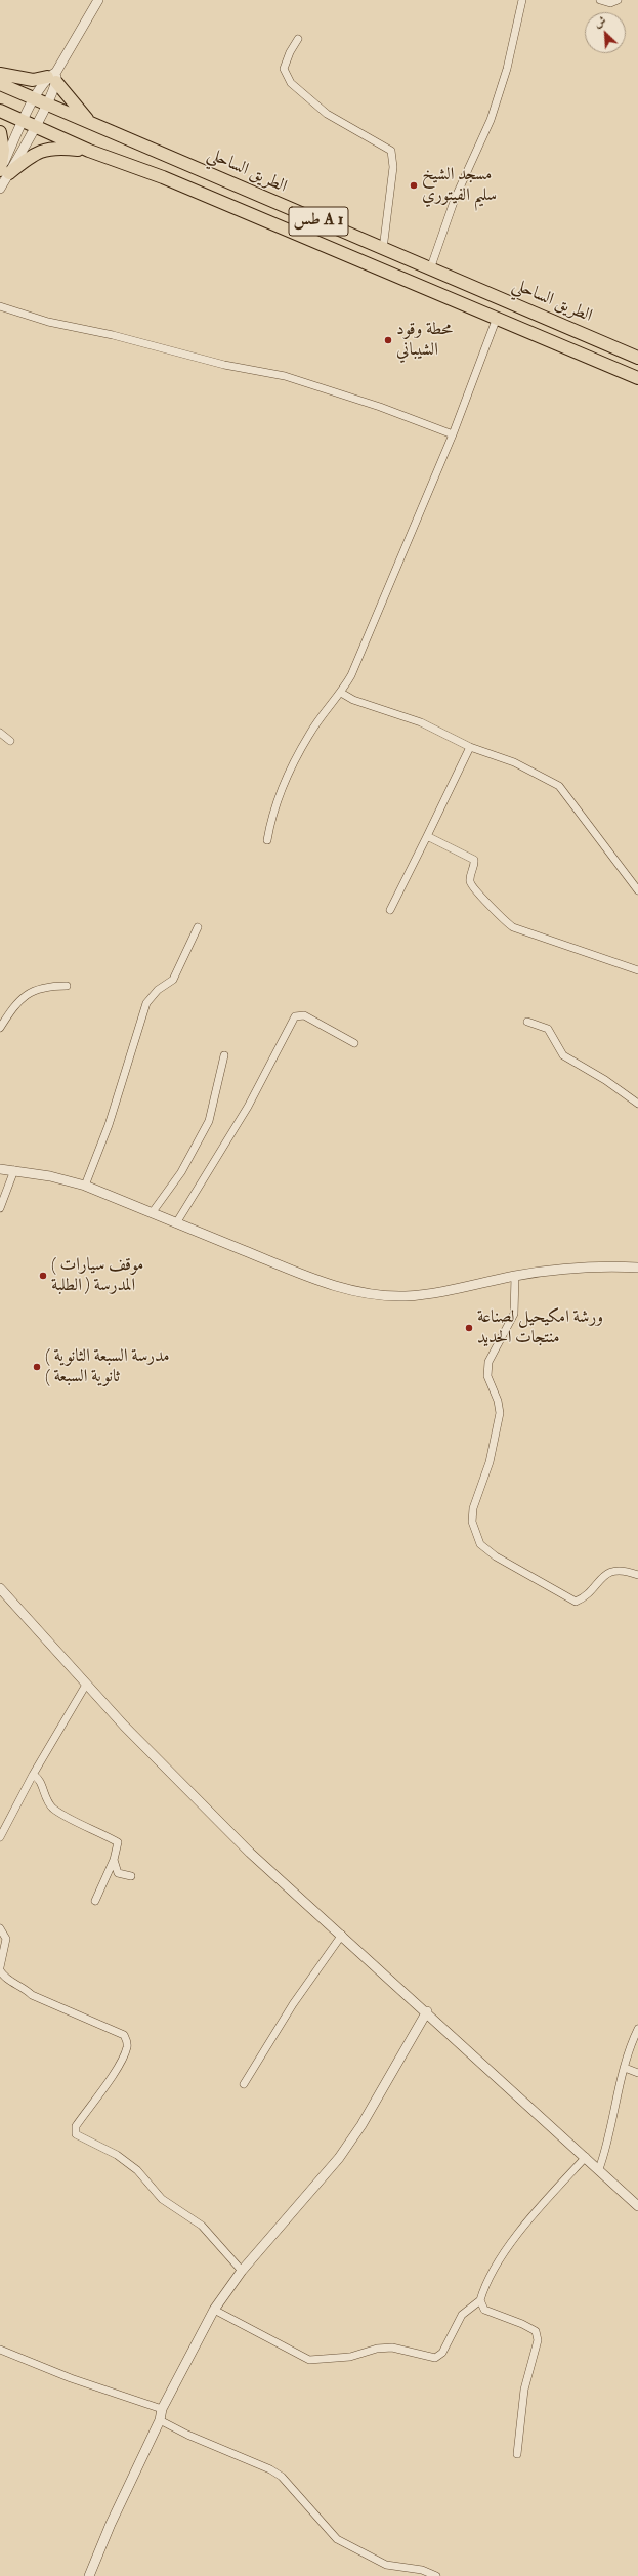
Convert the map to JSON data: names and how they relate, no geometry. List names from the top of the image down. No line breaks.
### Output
{"streets":{"highway":["الطريق الساحلي","طس A 1"]},"places":["مسجد الشيخ سليم الفيتوري","محطة وقود الشيباني","( موقف سيارات المدرسة ( الطلبة","ورشة امكيحيل لصناعة منتجات الحديد","( مدرسة السبعة الثانوية ( ثانوية السبعة"],"north":"top left"}
